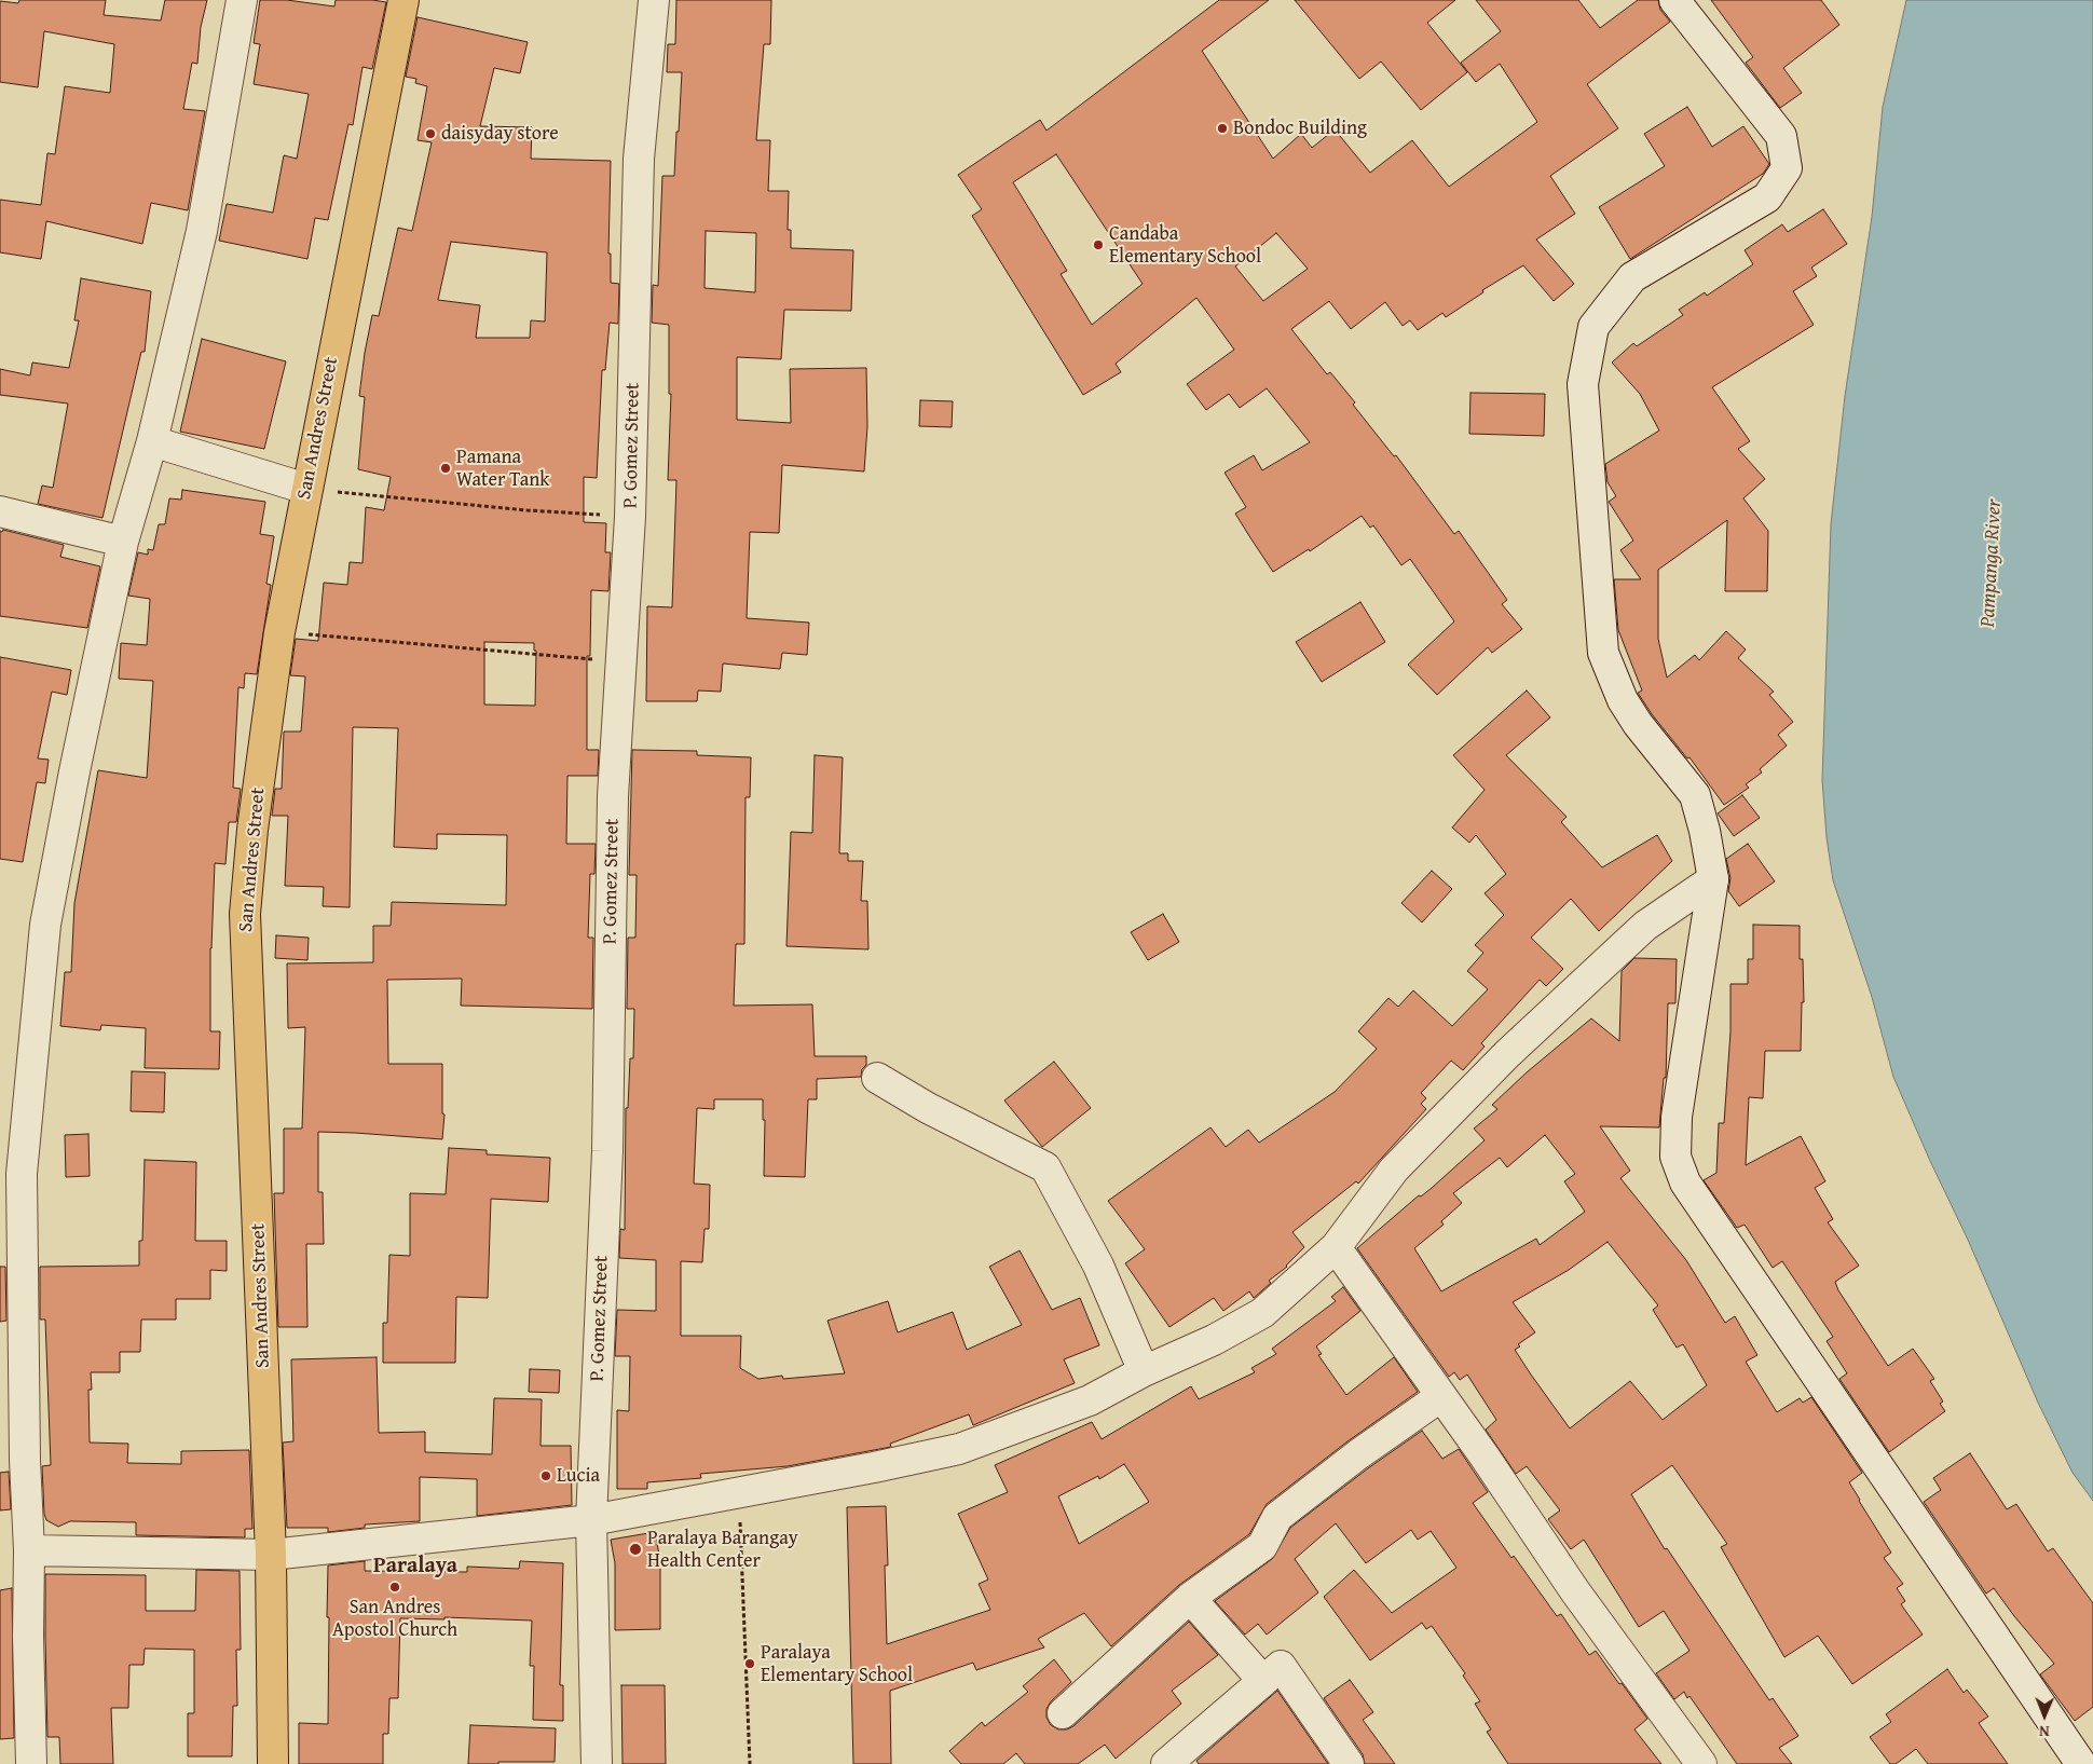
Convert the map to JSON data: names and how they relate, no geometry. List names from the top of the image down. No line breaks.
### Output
{"streets":{"main road":["San Andres Street"],"street":["P. Gomez Street"]},"districts":["Paralaya"],"water":["Pampanga River"],"places":["Bondoc Building","daisyday store","Candaba Elementary School","Pamana Water Tank","Lucia","Paralaya Barangay Health Center","San Andres Apostol Church","Paralaya Elementary School"],"north":"bottom"}
